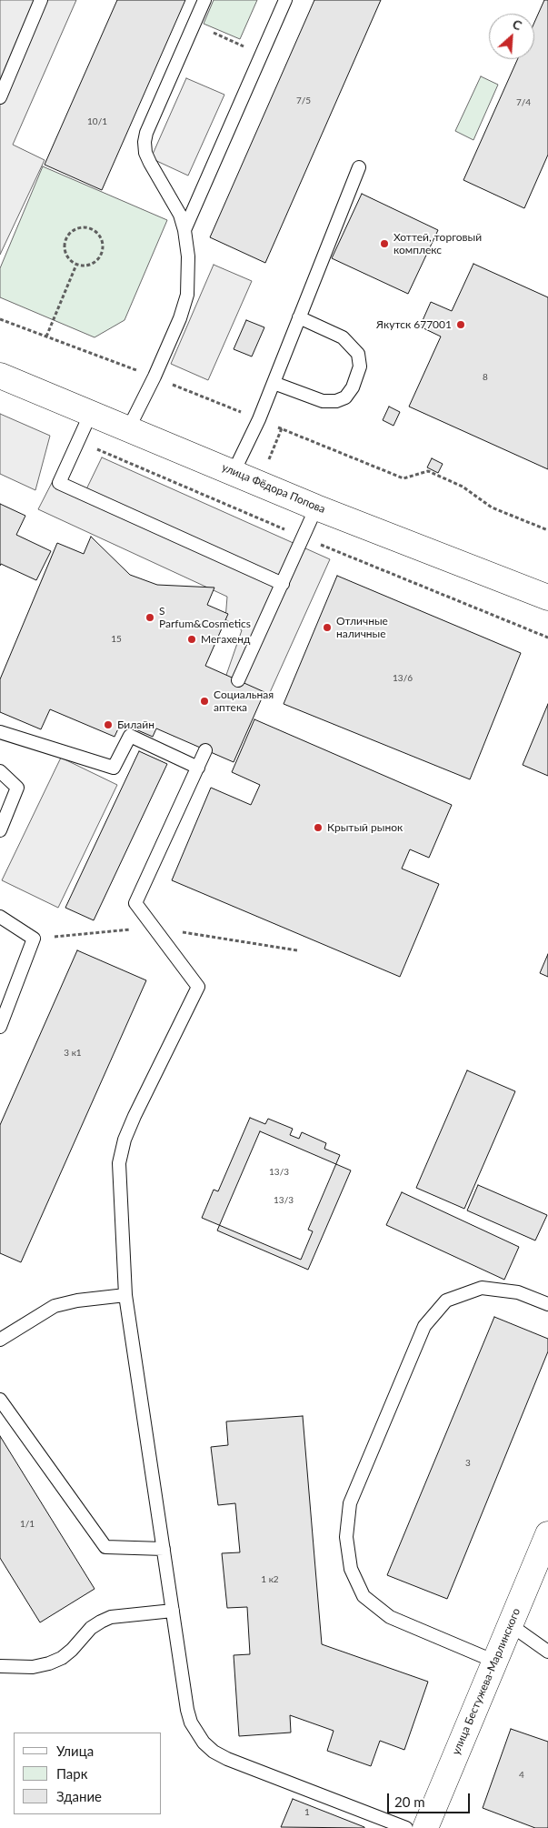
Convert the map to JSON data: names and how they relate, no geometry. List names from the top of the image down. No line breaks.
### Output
{"streets":{"street":["улица Фёдора Попова","улица Бестужева-Марлинского"]},"places":["Хоттей, торговый комплекс","Якутск 677001","S Parfum&Cosmetics","Отличные наличные","Мегахенд","Социальная аптека","Билайн","Крытый рынок"],"house_numbers":["7/5","7/4","10/1","8","15","13/6","3 к1","13/3","13/3","3","1/1","1 к2","4","1"],"legend":["Улица","Парк","Здание"],"scale_bar":"20 m","north":"top right"}
